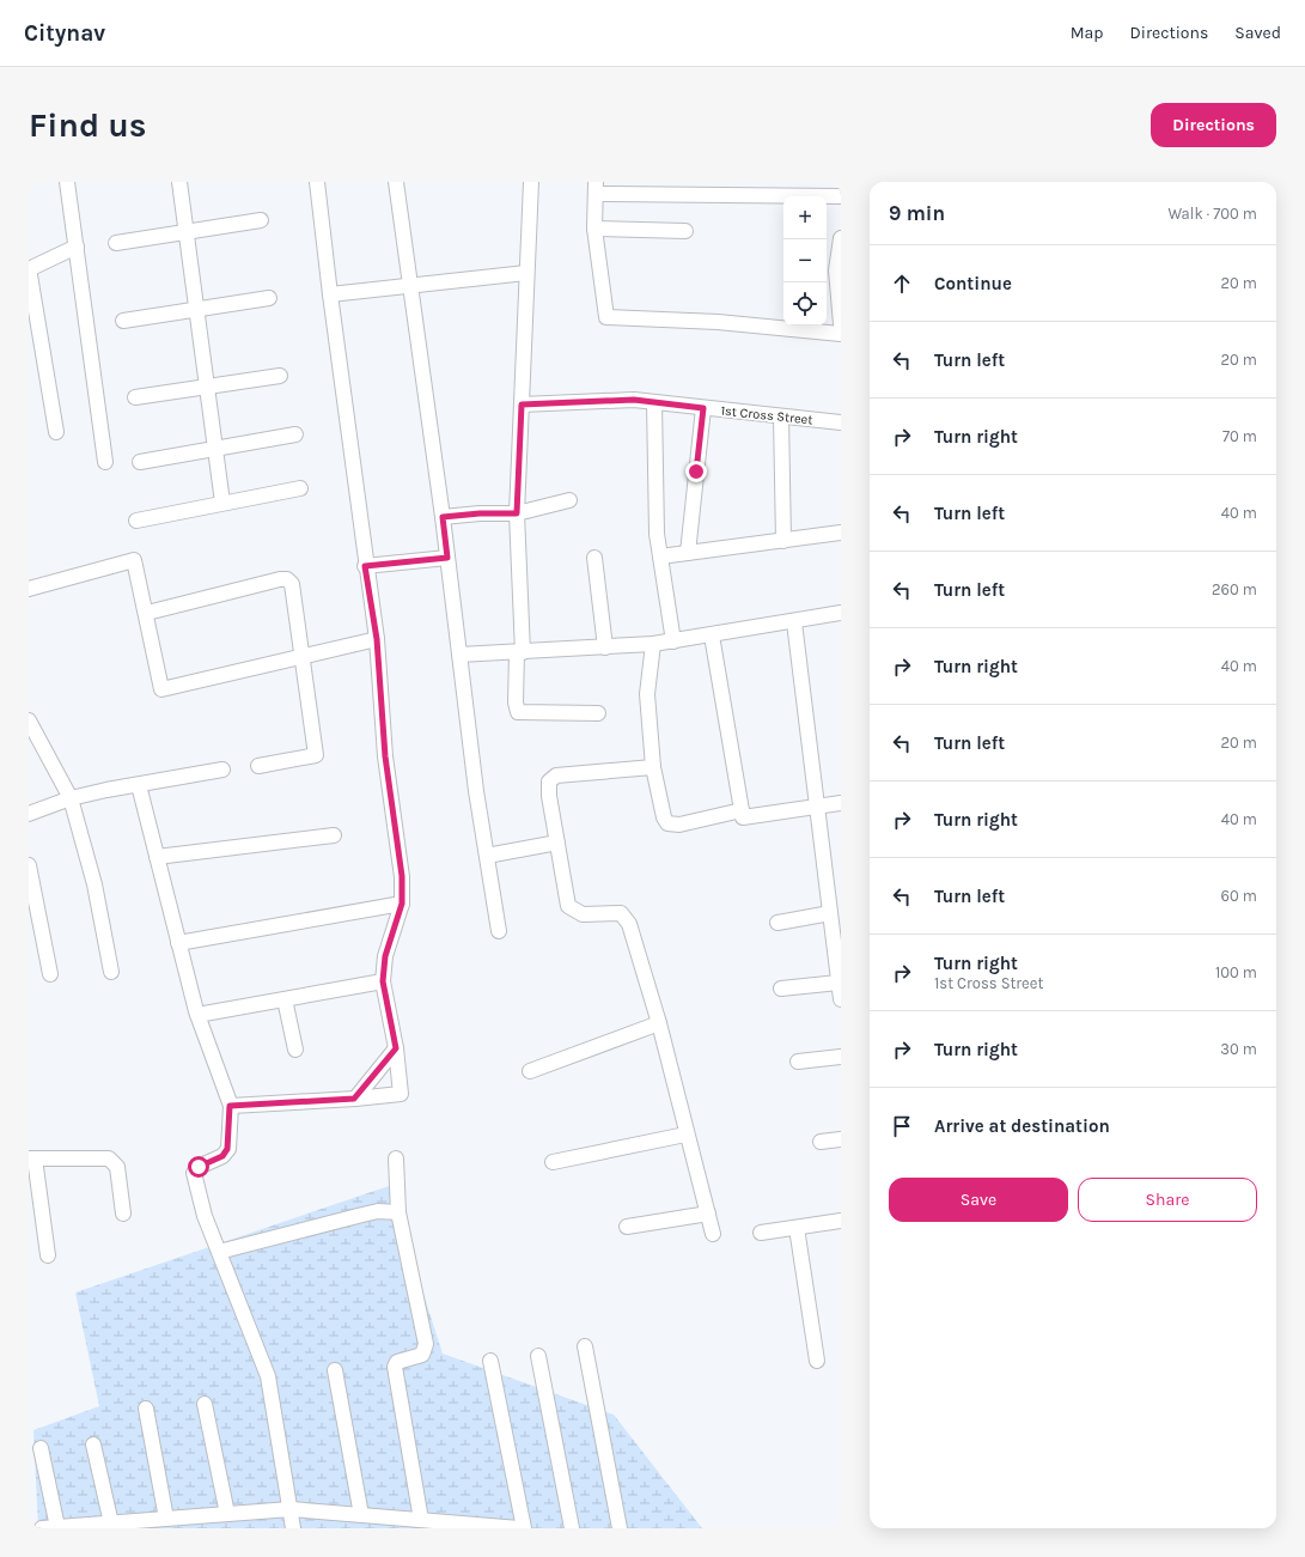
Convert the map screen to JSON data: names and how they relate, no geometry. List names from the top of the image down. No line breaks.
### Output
{"streets":{"street":["1st Cross Street"]},"page":{"header":"Citynav","nav":["Map","Directions","Saved"],"buttons":["Directions",["Save","Share"]],"title":"Find us","heading":["9 min","Walk · 700 m"],"map_buttons":["+","−"],"list":[["Continue","20 m"],["Turn left","20 m"],["Turn right","70 m"],["Turn left","40 m"],["Turn left","260 m"],["Turn right","40 m"],["Turn left","20 m"],["Turn right","40 m"],["Turn left","60 m"],["Turn right","1st Cross Street","100 m"],["Turn right","30 m"],"Arrive at destination"]}}
